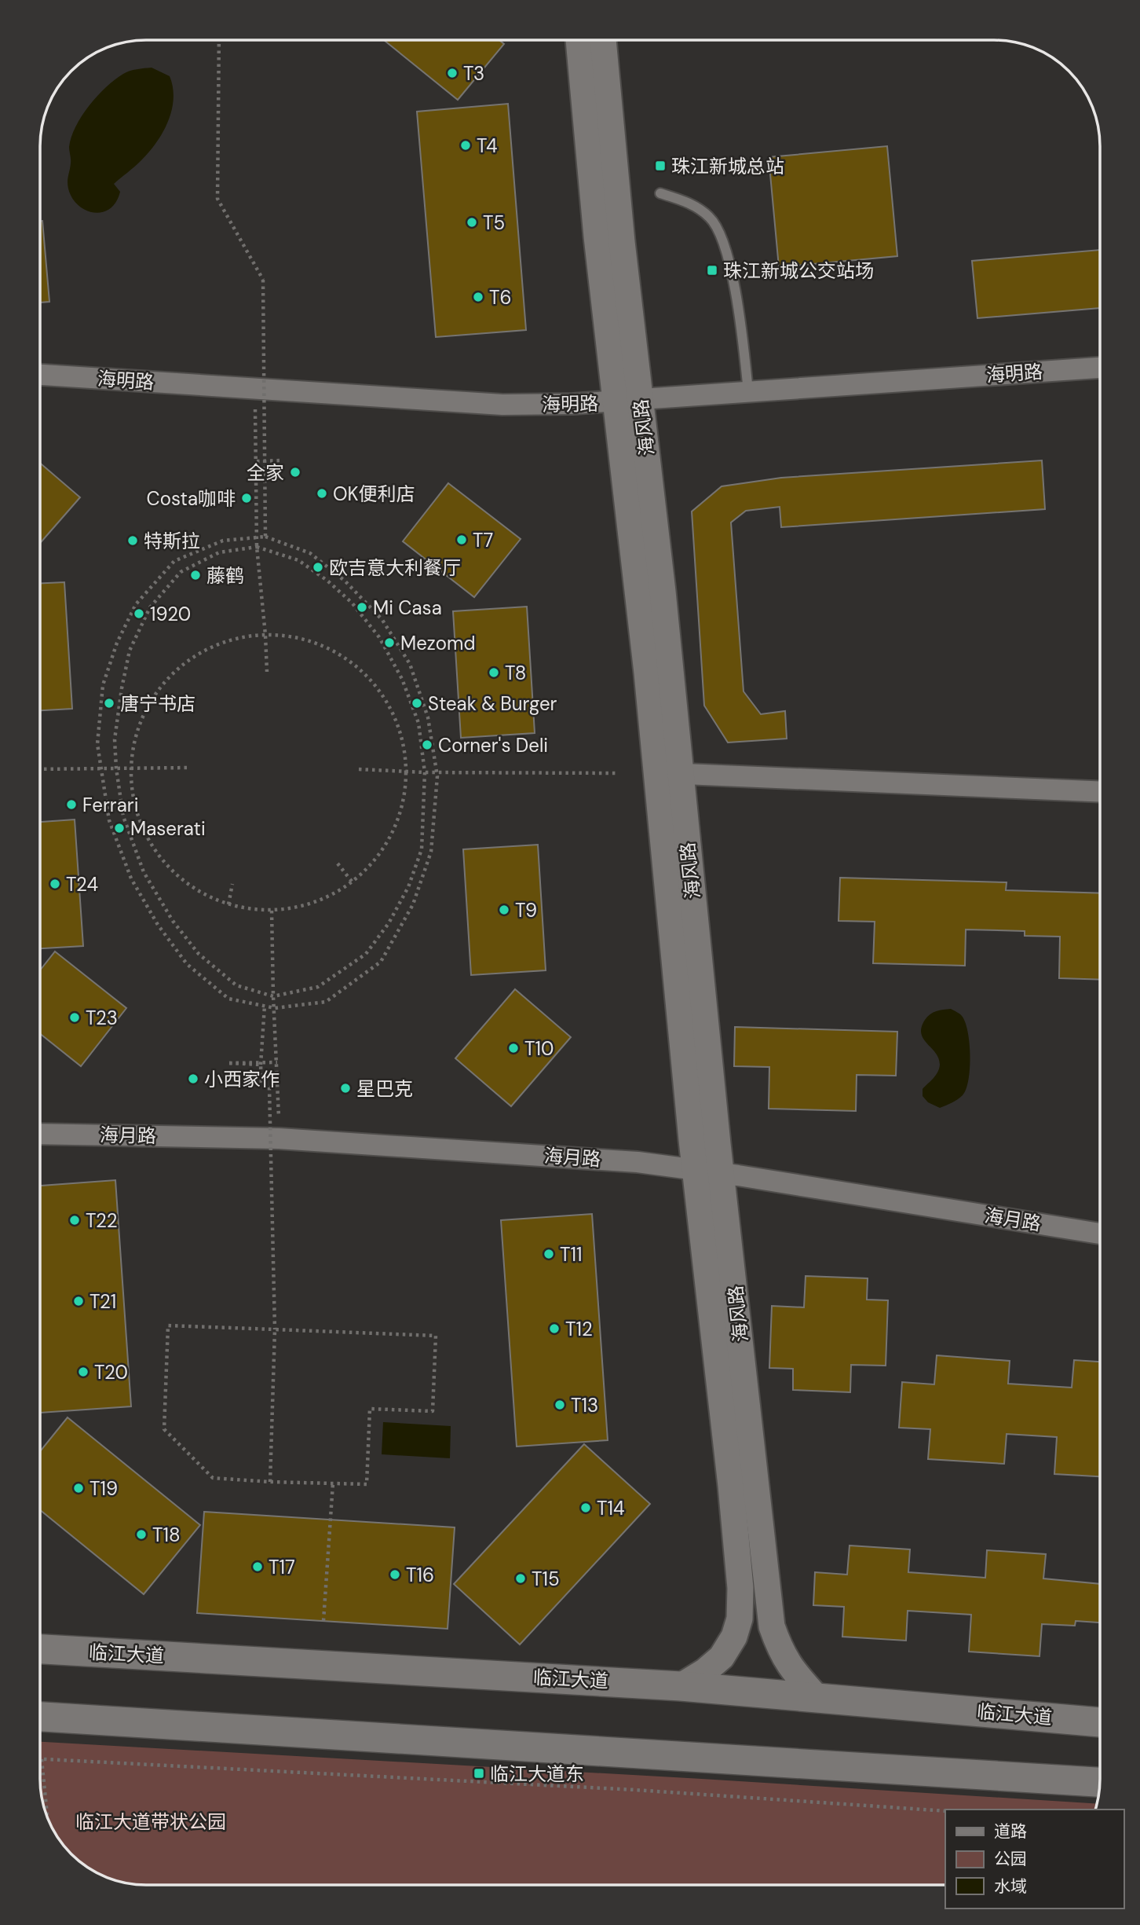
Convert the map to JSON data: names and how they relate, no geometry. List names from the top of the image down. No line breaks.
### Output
{"streets":{"main road":["临江大道"],"street":["海明路","海风路","海月路"]},"crossings":[["海明路","海风路"],["海风路","海月路"],["海风路","临江大道"]],"parks":["临江大道带状公园"],"places":{"other":["T3","T4","T5","T6","全家","OK便利店","Costa咖啡","T7","特斯拉","欧吉意大利餐厅","藤鹤","Mi Casa","1920","Mezomd","T8","唐宁书店","Steak & Burger","Corner's Deli","Ferrari","Maserati","T24","T9","T23","T10","小西家作","星巴克","T22","T11","T21","T12","T20","T13","T19","T14","T18","T17","T16","T15"],"transit":["珠江新城总站","珠江新城公交站场","临江大道东"]},"legend":["道路","公园","水域"]}
